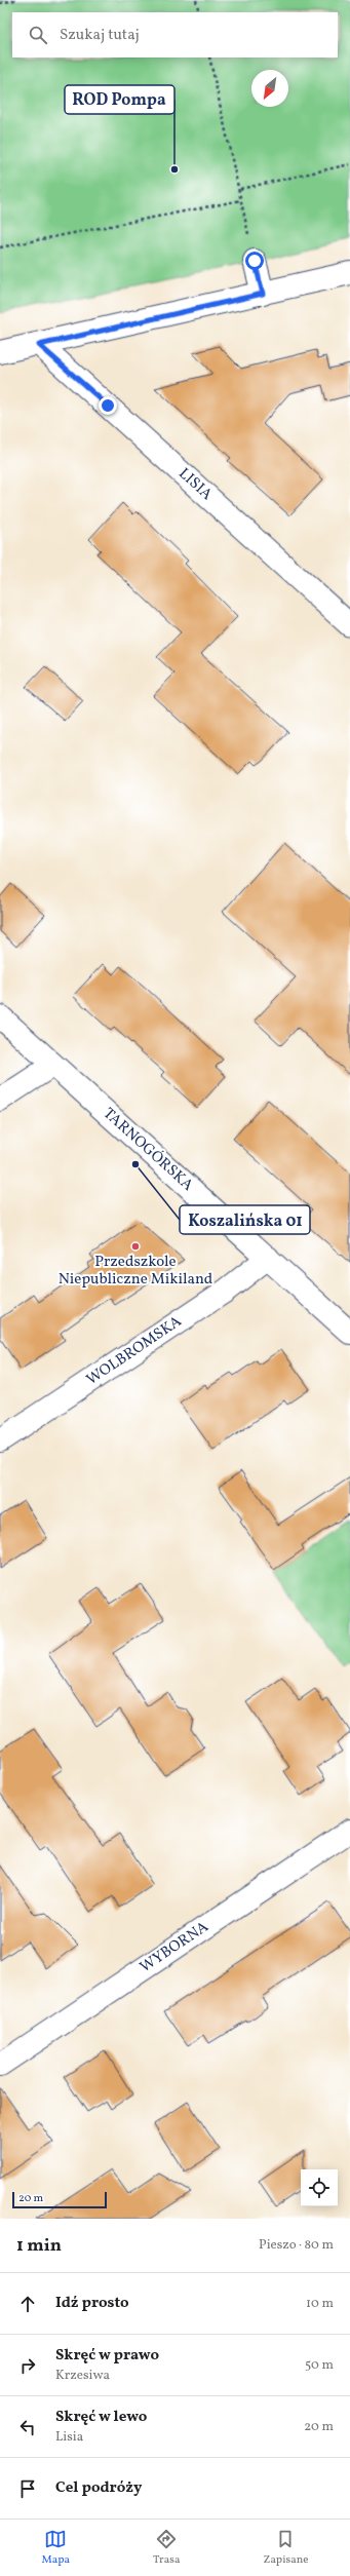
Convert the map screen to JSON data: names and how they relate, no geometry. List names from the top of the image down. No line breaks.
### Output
{"streets":{"street":["LISIA","TARNOGÓRSKA","WOLBROMSKA","WYBORNA"]},"crossings":[["TARNOGÓRSKA","WOLBROMSKA"]],"places":["ROD Pompa","Koszalińska 01","Przedszkole Niepubliczne Mikiland"],"scale_bar":"20 m","north":"bottom left","page":{"search":"Szukaj tutaj","scale":"20 m","heading":["1 min","Pieszo · 80 m"],"list":[["Idź prosto","10 m"],["Skręć w prawo","Krzesiwa","50 m"],["Skręć w lewo","Lisia","20 m"],"Cel podróży"],"nav":["Mapa","Trasa","Zapisane"]}}
